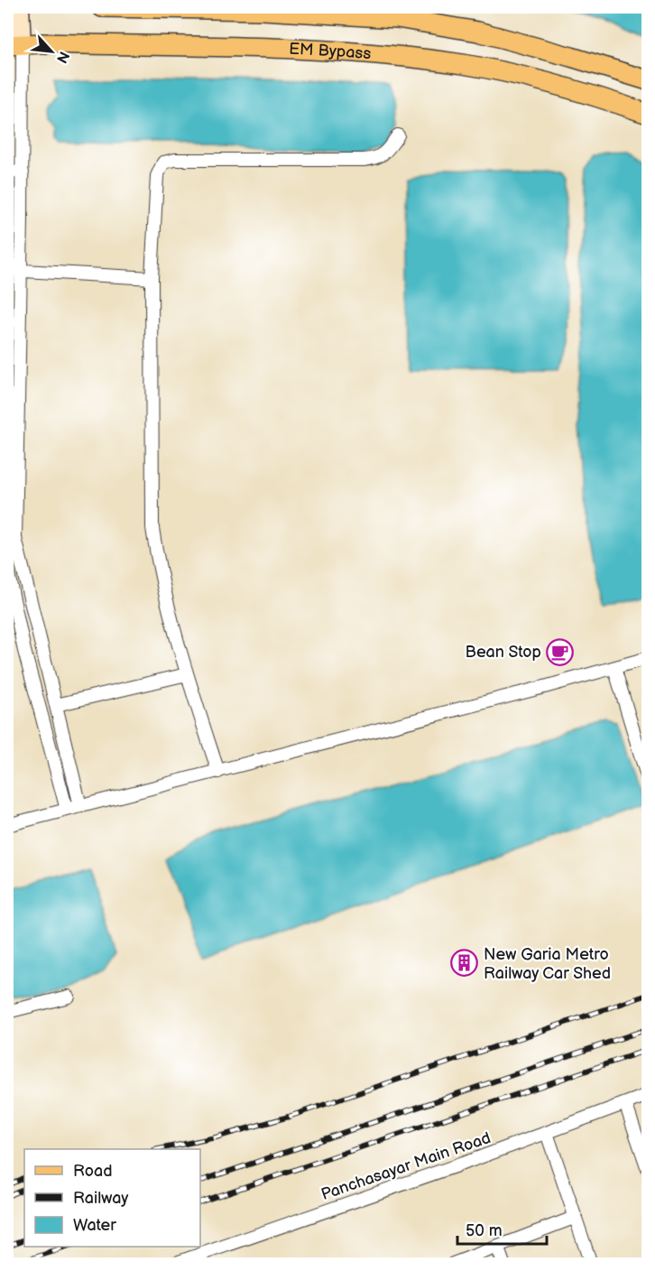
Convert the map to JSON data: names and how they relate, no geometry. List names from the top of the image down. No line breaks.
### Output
{"streets":{"main road":["EM Bypass"],"street":["Panchasayar Main Road"]},"places":{"cafe":["Bean Stop"],"building":["New Garia Metro Railway Car Shed"]},"legend":["Road","Railway","Water"],"scale_bar":"50 m","north":"bottom right"}
